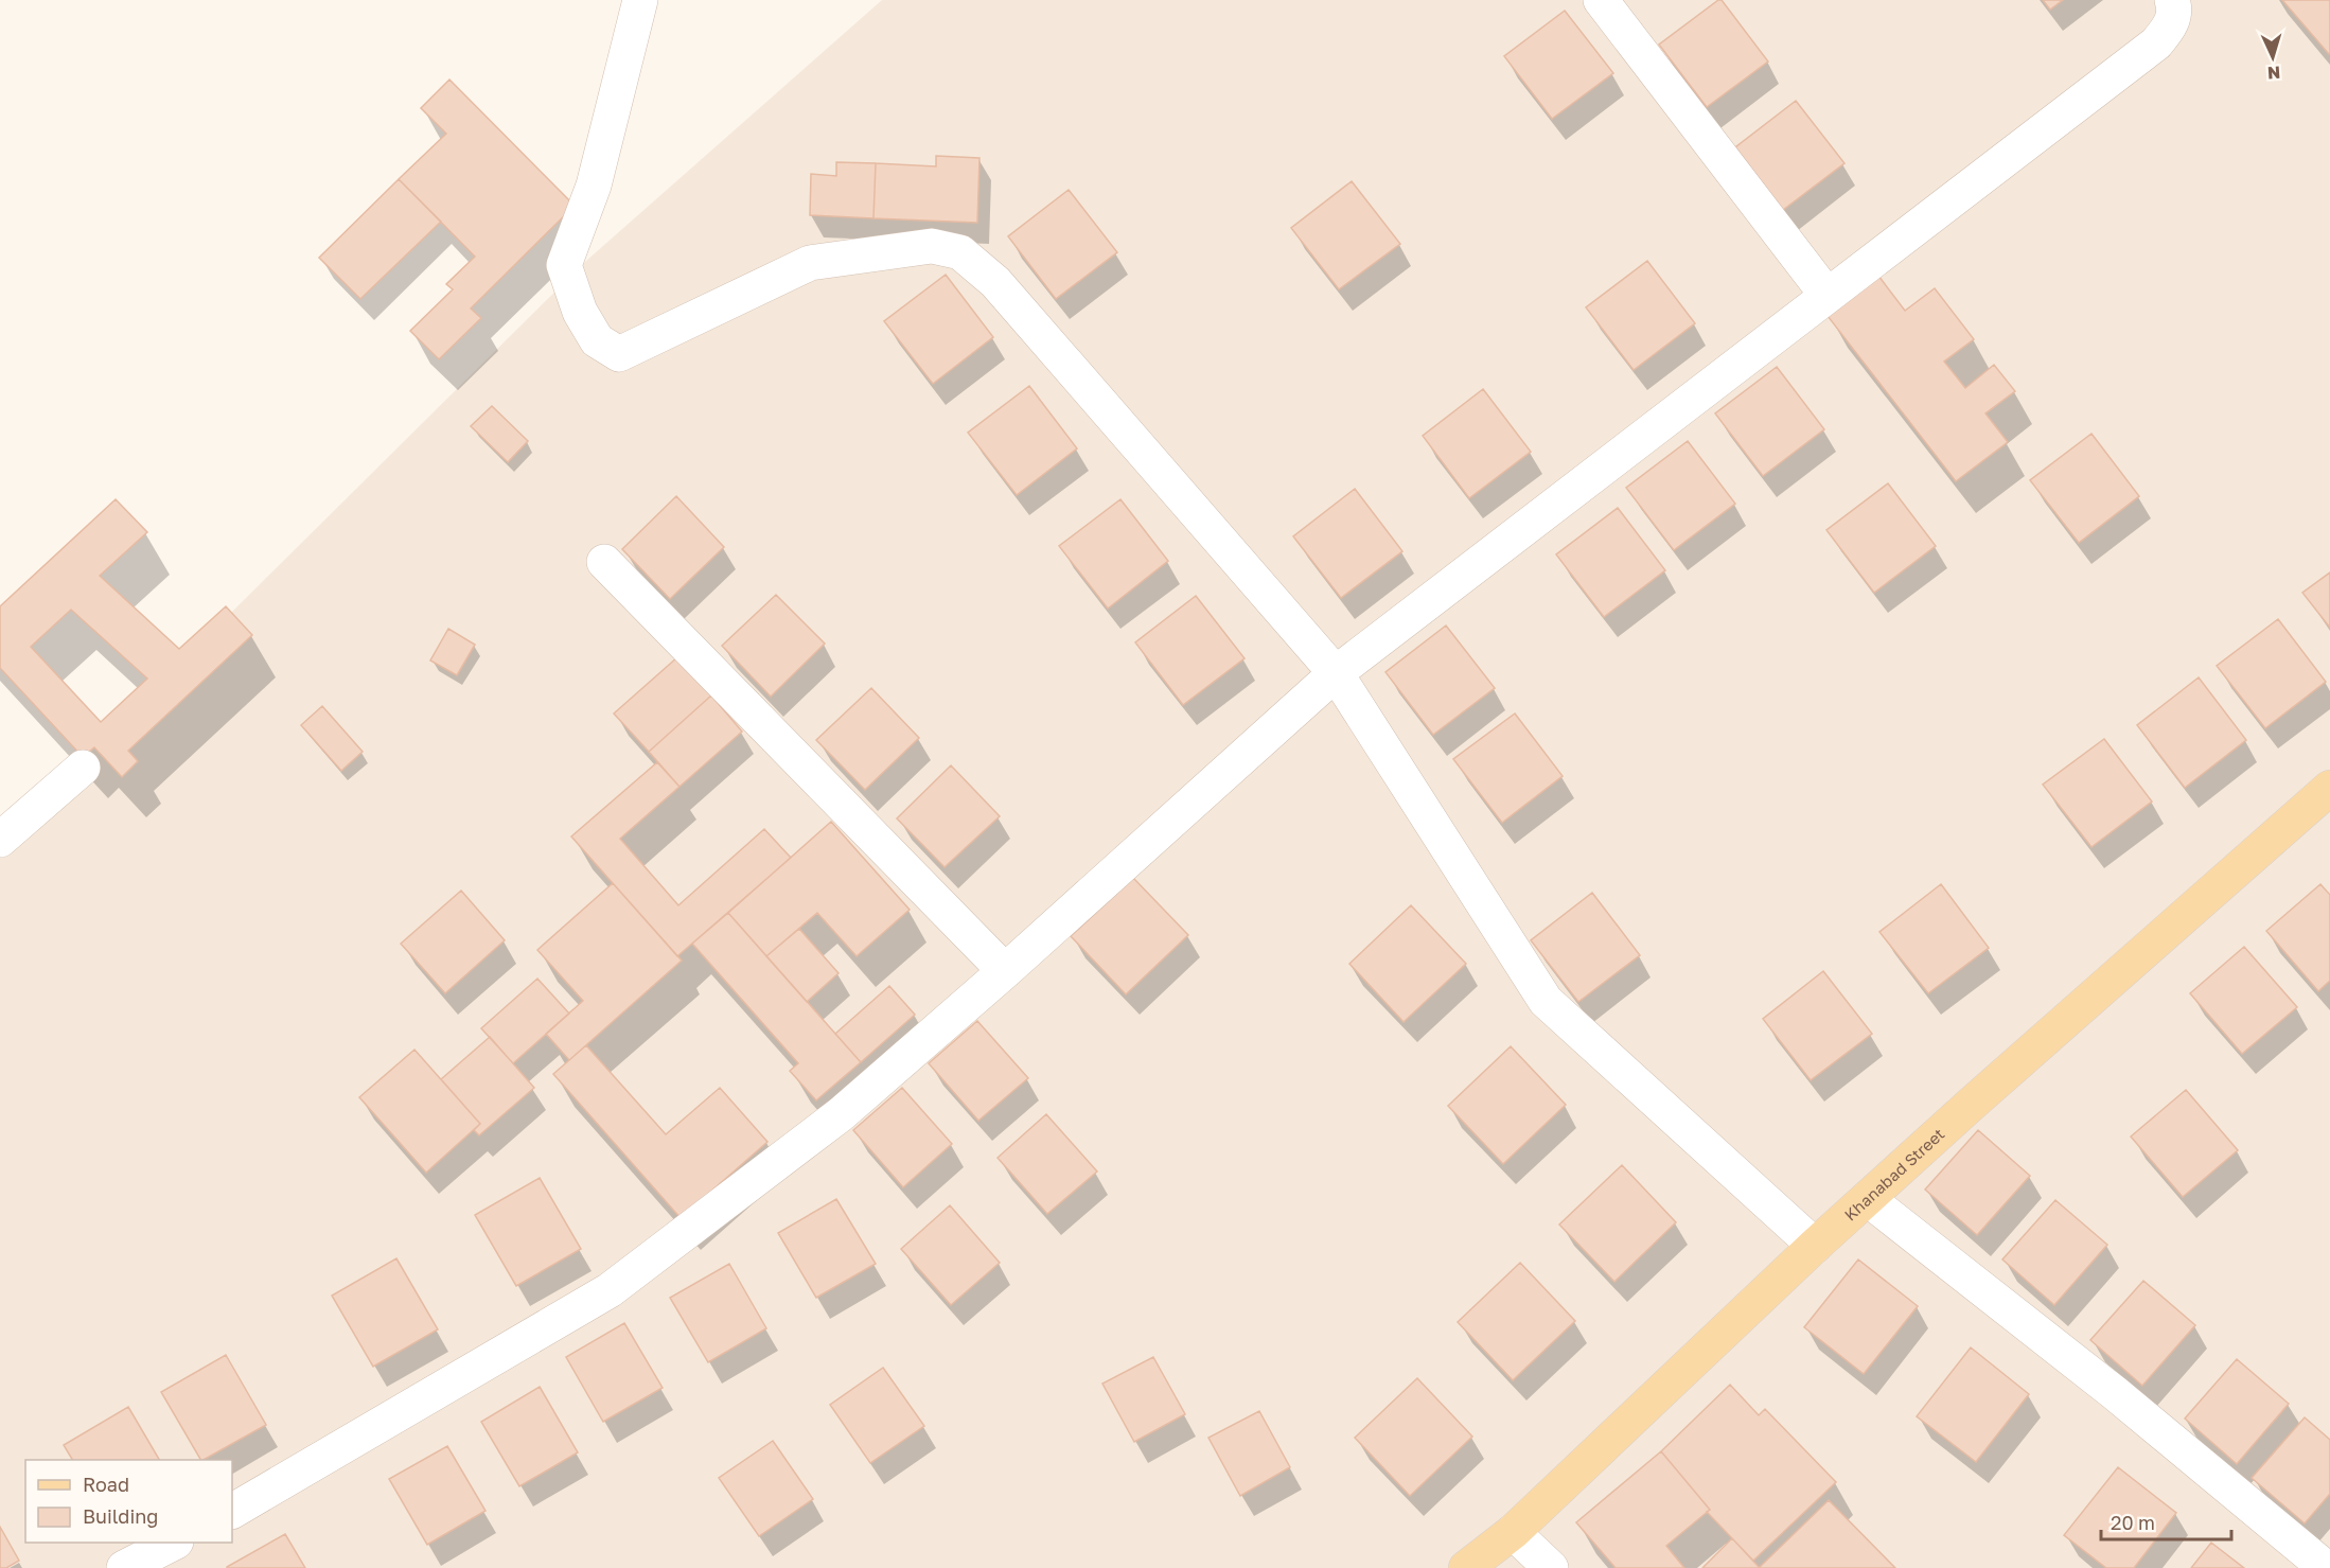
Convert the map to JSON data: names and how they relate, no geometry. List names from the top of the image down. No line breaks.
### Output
{"streets":{"main road":["Khanabad Street"]},"legend":["Road","Building"],"scale_bar":"20 m","north":"bottom"}
